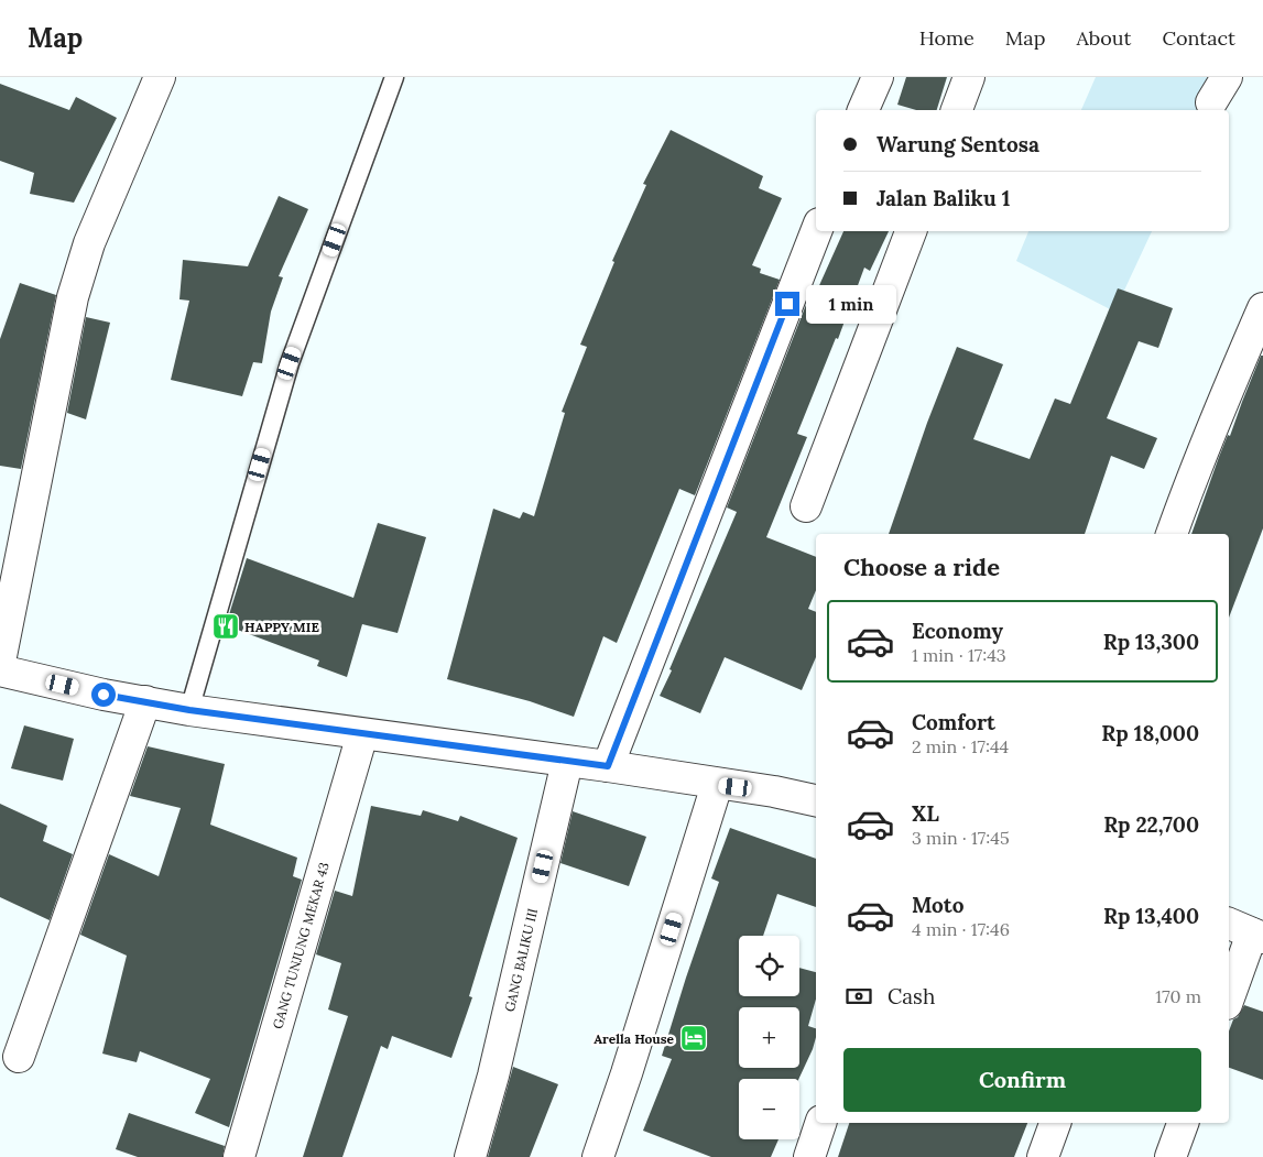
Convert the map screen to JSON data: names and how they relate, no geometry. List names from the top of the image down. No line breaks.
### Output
{"streets":{"street":["GANG TUNJUNG MEKAR 43","GANG BALIKU III"]},"places":{"restaurant":["HAPPY MIE"],"hotel":["Arella House"]},"page":{"header":"Map","nav":["Home","Map","About","Contact"],"banner":["Warung Sentosa","Jalan Baliku 1"],"bubble":"1 min","heading":"Choose a ride","list":[{"name":"Economy","note":"1 min · 17:43","value":"Rp 13,300"},{"name":"Comfort","note":"2 min · 17:44","value":"Rp 18,000"},{"name":"XL","note":"3 min · 17:45","value":"Rp 22,700"},{"name":"Moto","note":"4 min · 17:46","value":"Rp 13,400"}],"map_buttons":["+","−"],"pay":["Cash","170 m"],"buttons":"Confirm"}}
